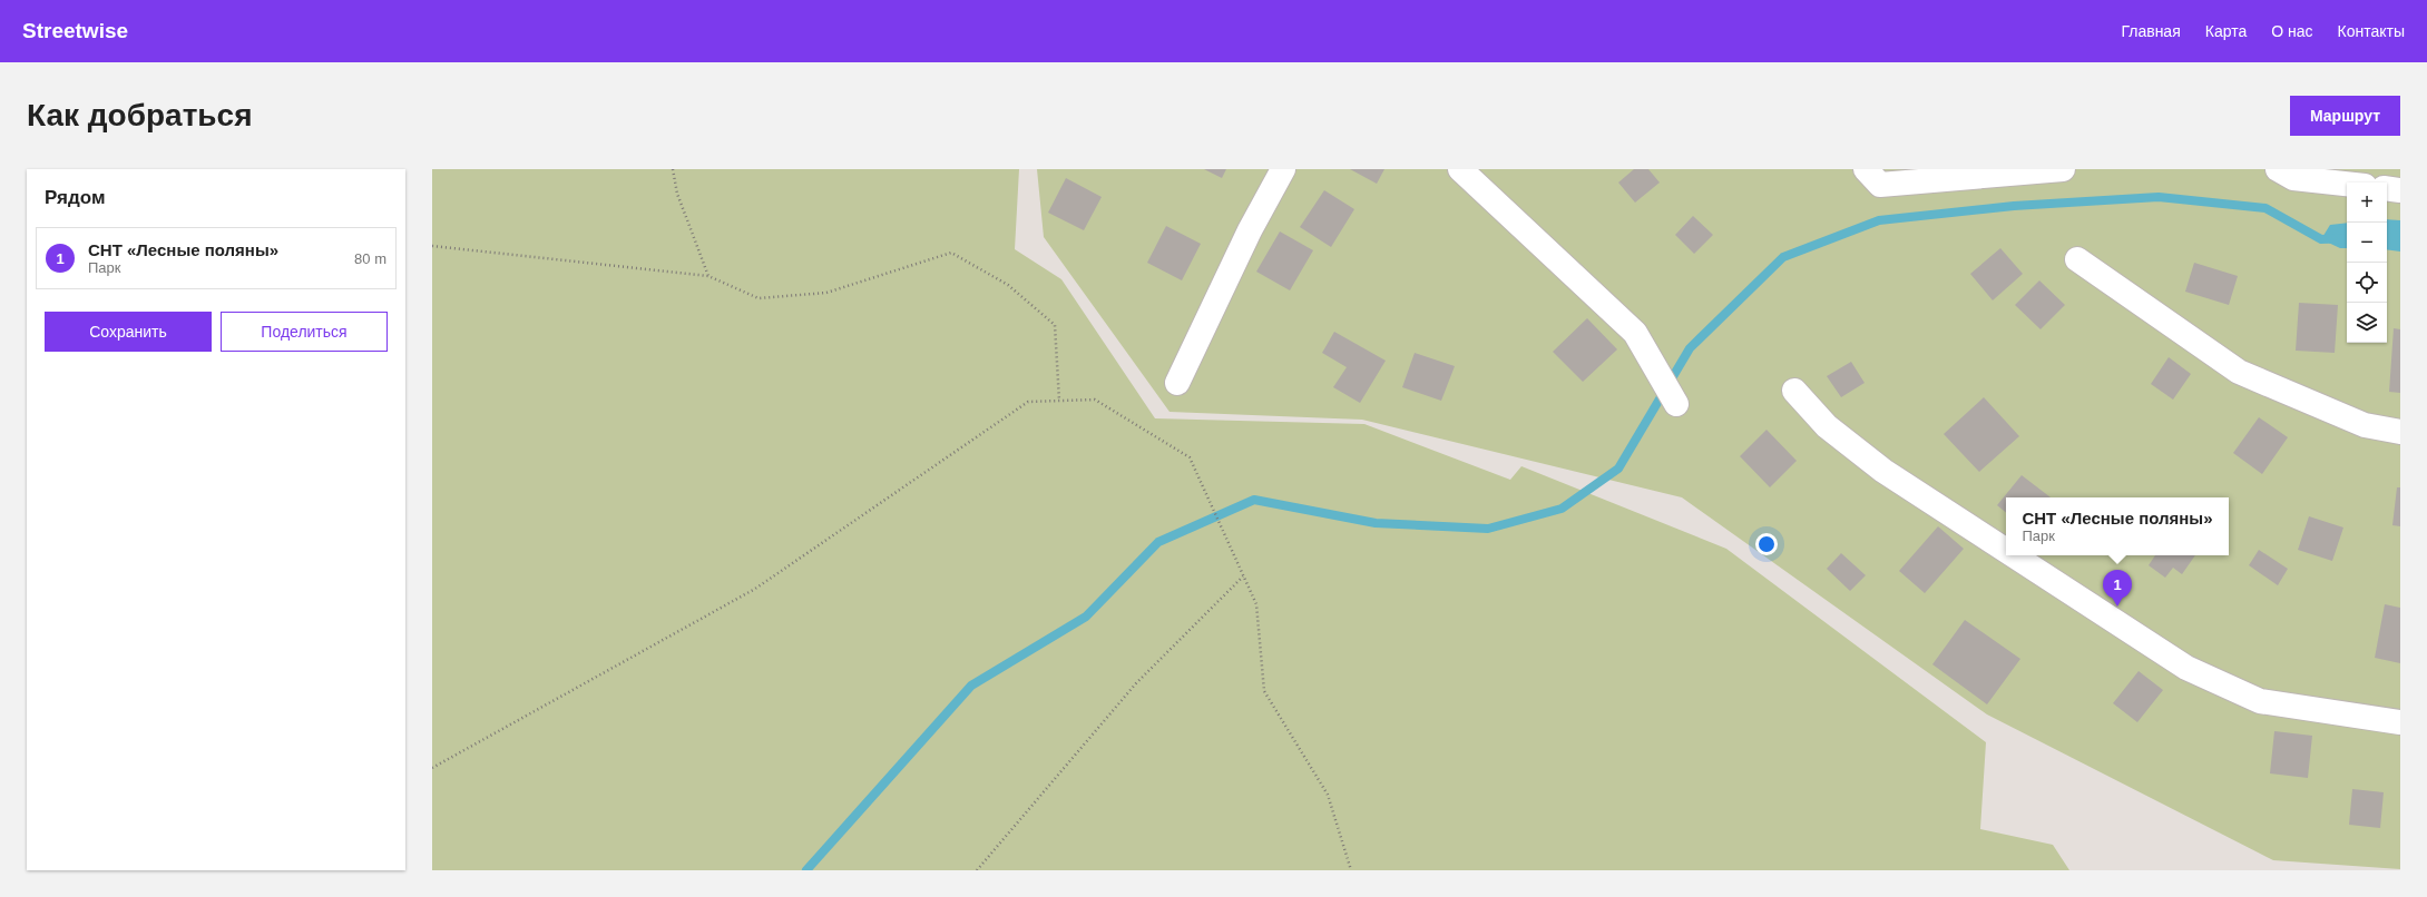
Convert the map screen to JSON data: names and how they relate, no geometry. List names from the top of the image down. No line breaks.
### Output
{"page":{"header":"Streetwise","nav":["Главная","Карта","О нас","Контакты"],"buttons":["Маршрут",["Сохранить","Поделиться"]],"title":"Как добраться","heading":"Рядом","map_buttons":["+","−"],"list":[{"mark":"1","name":"СНТ «Лесные поляны»","note":"Парк","value":"80 m"}],"popup":["СНТ «Лесные поляны»","Парк"],"pins":"1"}}
